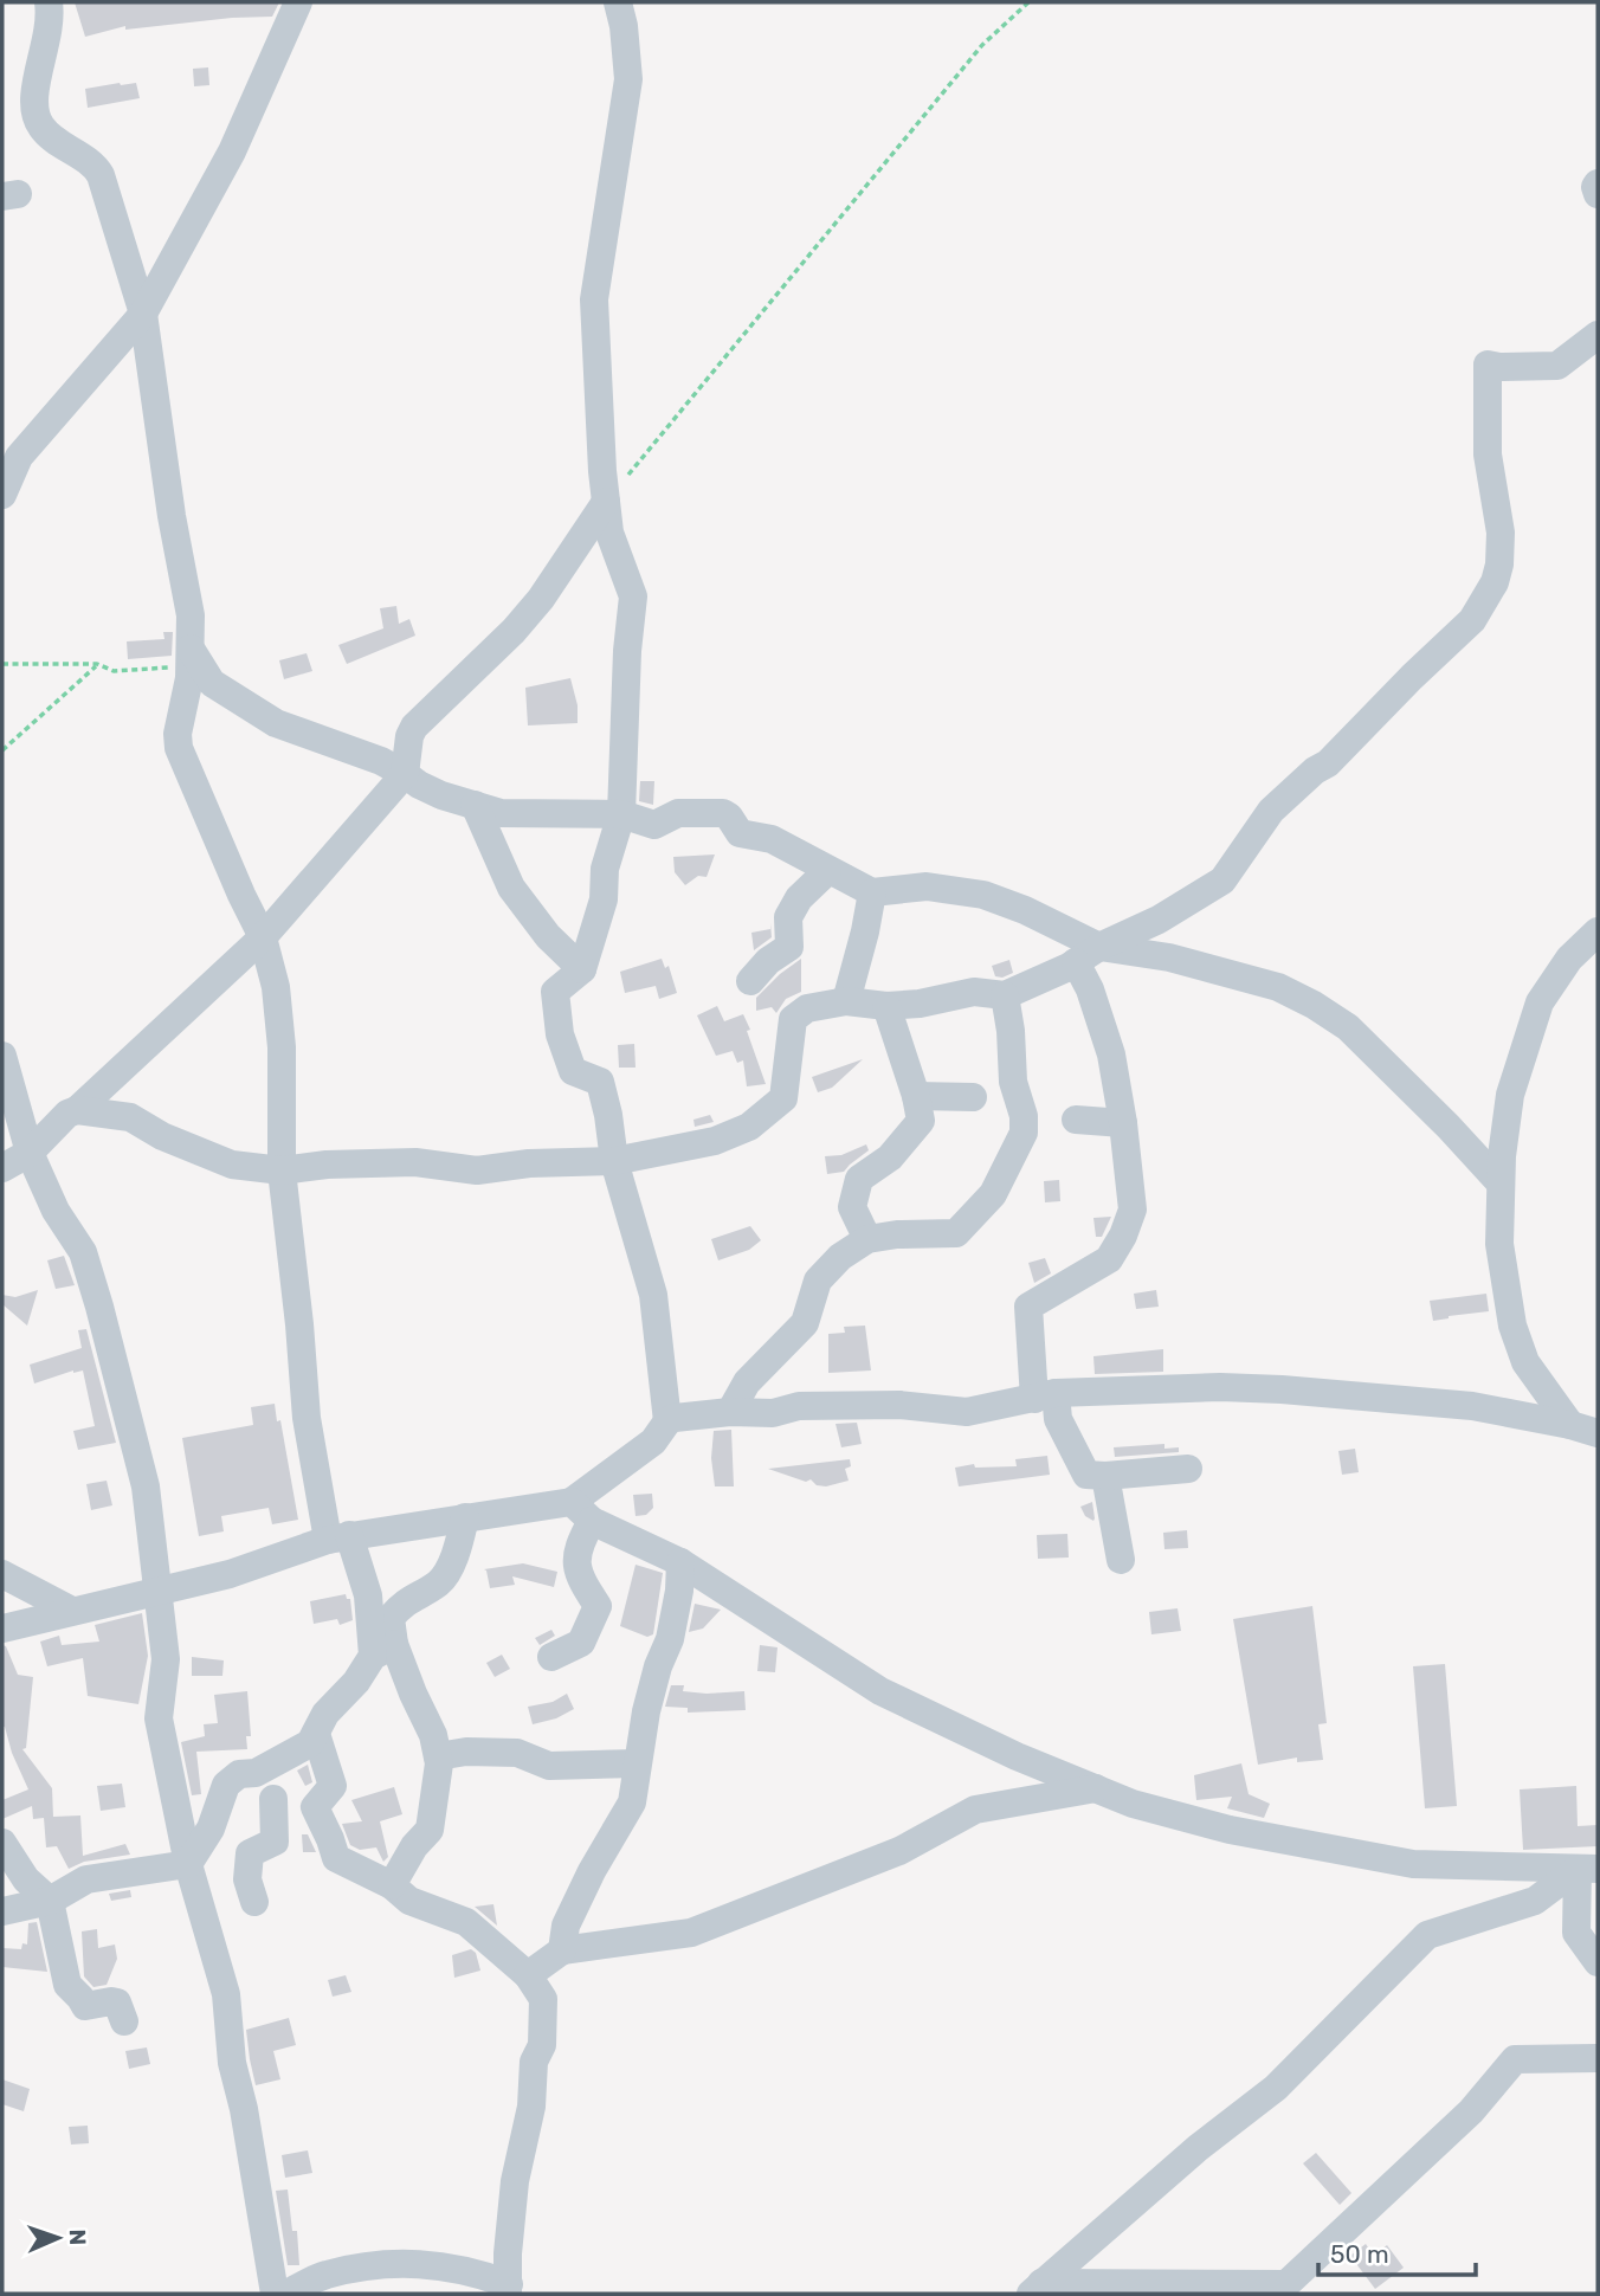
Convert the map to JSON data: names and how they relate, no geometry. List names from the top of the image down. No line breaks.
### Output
{"scale_bar":"50 m","north":"right"}
